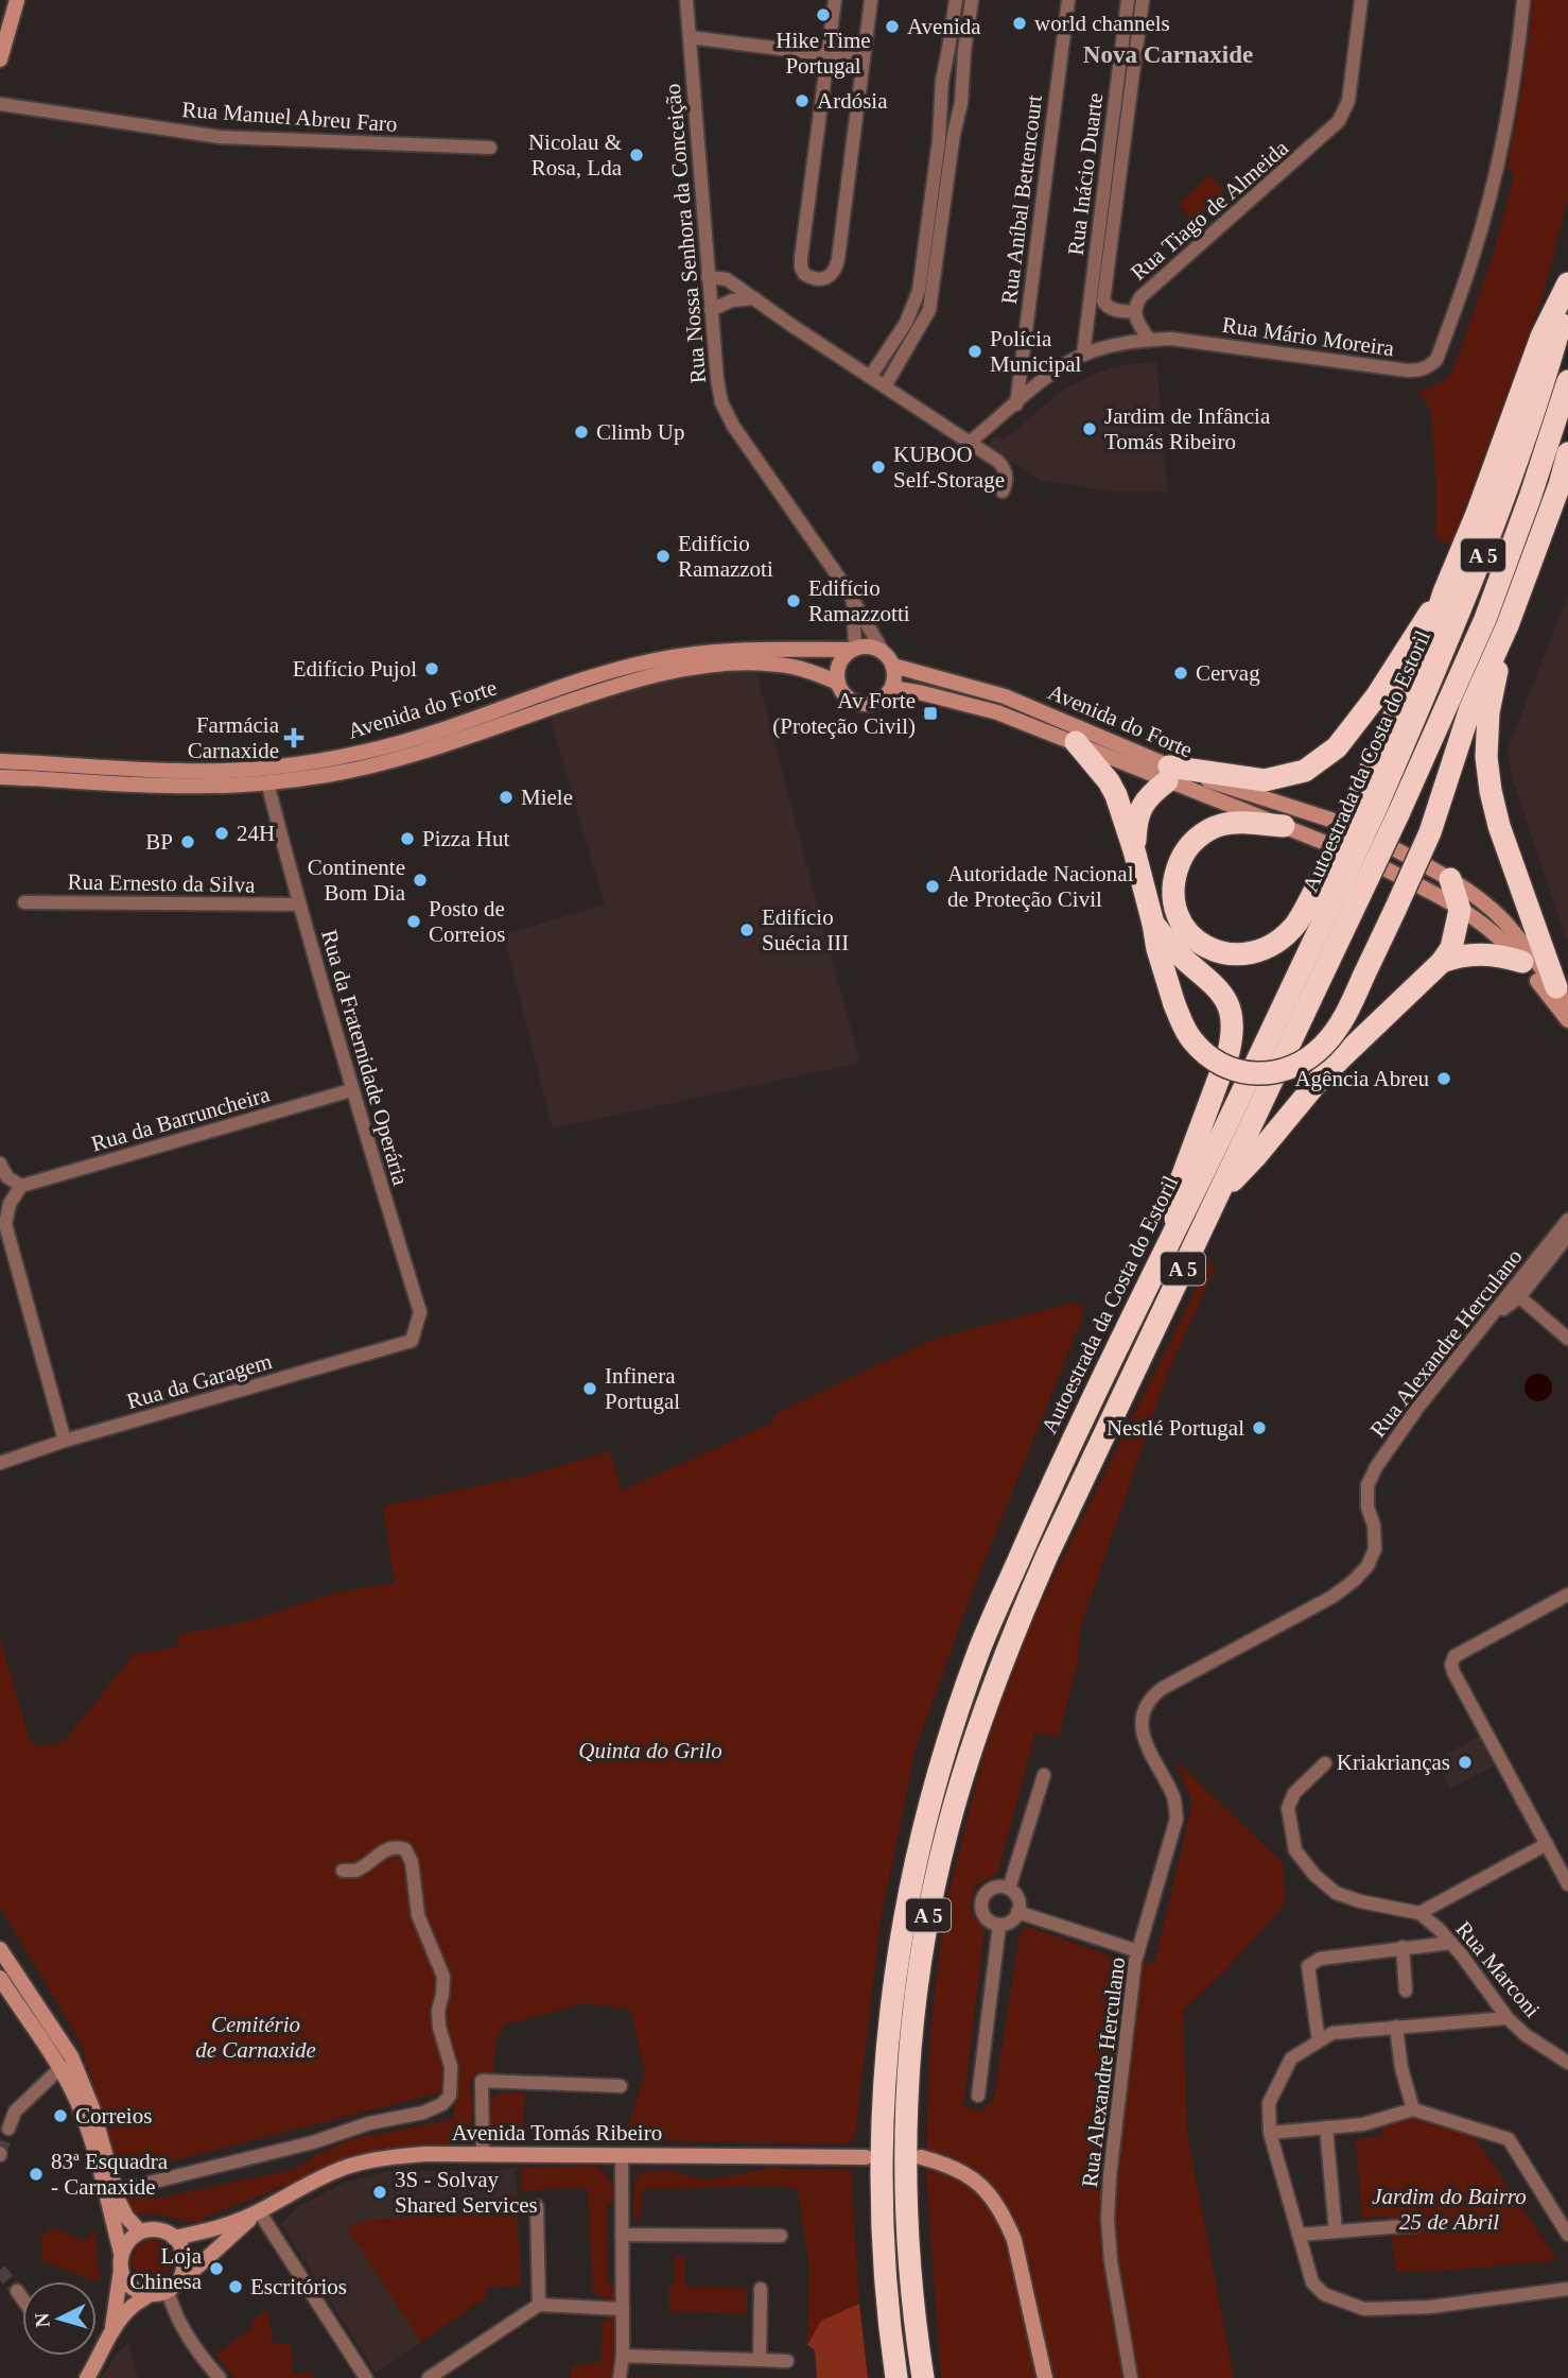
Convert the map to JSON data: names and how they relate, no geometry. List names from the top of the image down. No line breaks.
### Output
{"streets":{"highway":["A 5","Autoestrada da Costa do Estoril"],"street":["Rua Manuel Abreu Faro","Rua Inácio Duarte","Rua Aníbal Bettencourt","Rua Tiago de Almeida","Rua Nossa Senhora da Conceição","Rua Mário Moreira","Avenida do Forte","Rua Ernesto da Silva","Rua da Fraternidade Operária","Rua da Barruncheira","Rua Alexandre Herculano","Rua da Garagem","Rua Marconi","Avenida Tomás Ribeiro"]},"crossings":[["Rua Inácio Duarte","Rua Tiago de Almeida"],["Rua Tiago de Almeida","Rua Mário Moreira"],["Rua Nossa Senhora da Conceição","Avenida do Forte"],["Avenida do Forte","Rua da Fraternidade Operária"],["Rua Ernesto da Silva","Rua da Fraternidade Operária"],["Rua da Fraternidade Operária","Rua da Barruncheira"],["Rua da Fraternidade Operária","Rua da Garagem"]],"districts":["Nova Carnaxide"],"parks":["Quinta do Grilo","Cemitério de Carnaxide","Jardim do Bairro 25 de Abril"],"places":{"other":["Hike Time Portugal","world channels","Avenida","Ardósia","Nicolau & Rosa, Lda","Polícia Municipal","Jardim de Infância Tomás Ribeiro","Climb Up","KUBOO Self-Storage","Edifício Ramazzoti","Edifício Ramazzotti","Edifício Pujol","Cervag","Miele","24H","Pizza Hut","BP","Continente Bom Dia","Autoridade Nacional de Proteção Civil","Posto de Correios","Edifício Suécia III","Agência Abreu","Infinera Portugal","Nestlé Portugal","Kriakrianças","Correios","83ª Esquadra - Carnaxide","3S - Solvay Shared Services","Loja Chinesa","Escritórios"],"transit":["Av Forte (Proteção Civil)"],"health":["Farmácia Carnaxide"]},"north":"left"}
